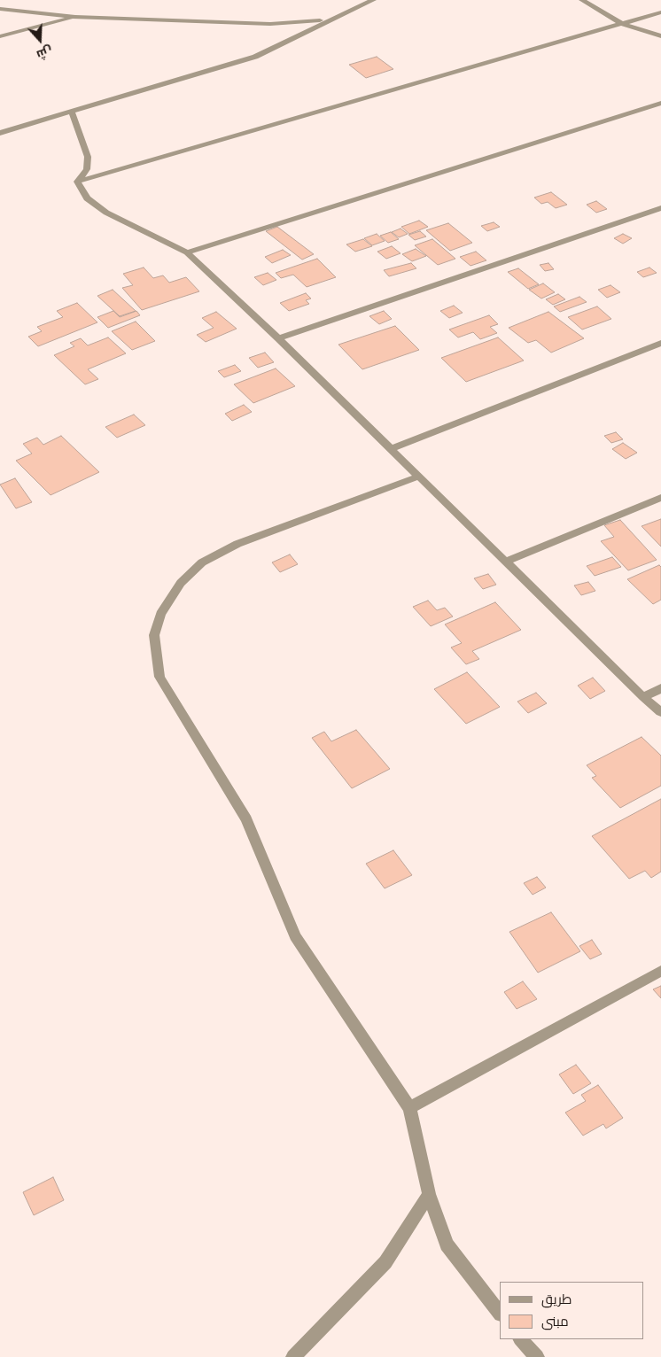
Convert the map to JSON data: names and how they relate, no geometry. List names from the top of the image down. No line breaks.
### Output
{"legend":["طريق","مبنى"],"north":"bottom"}
